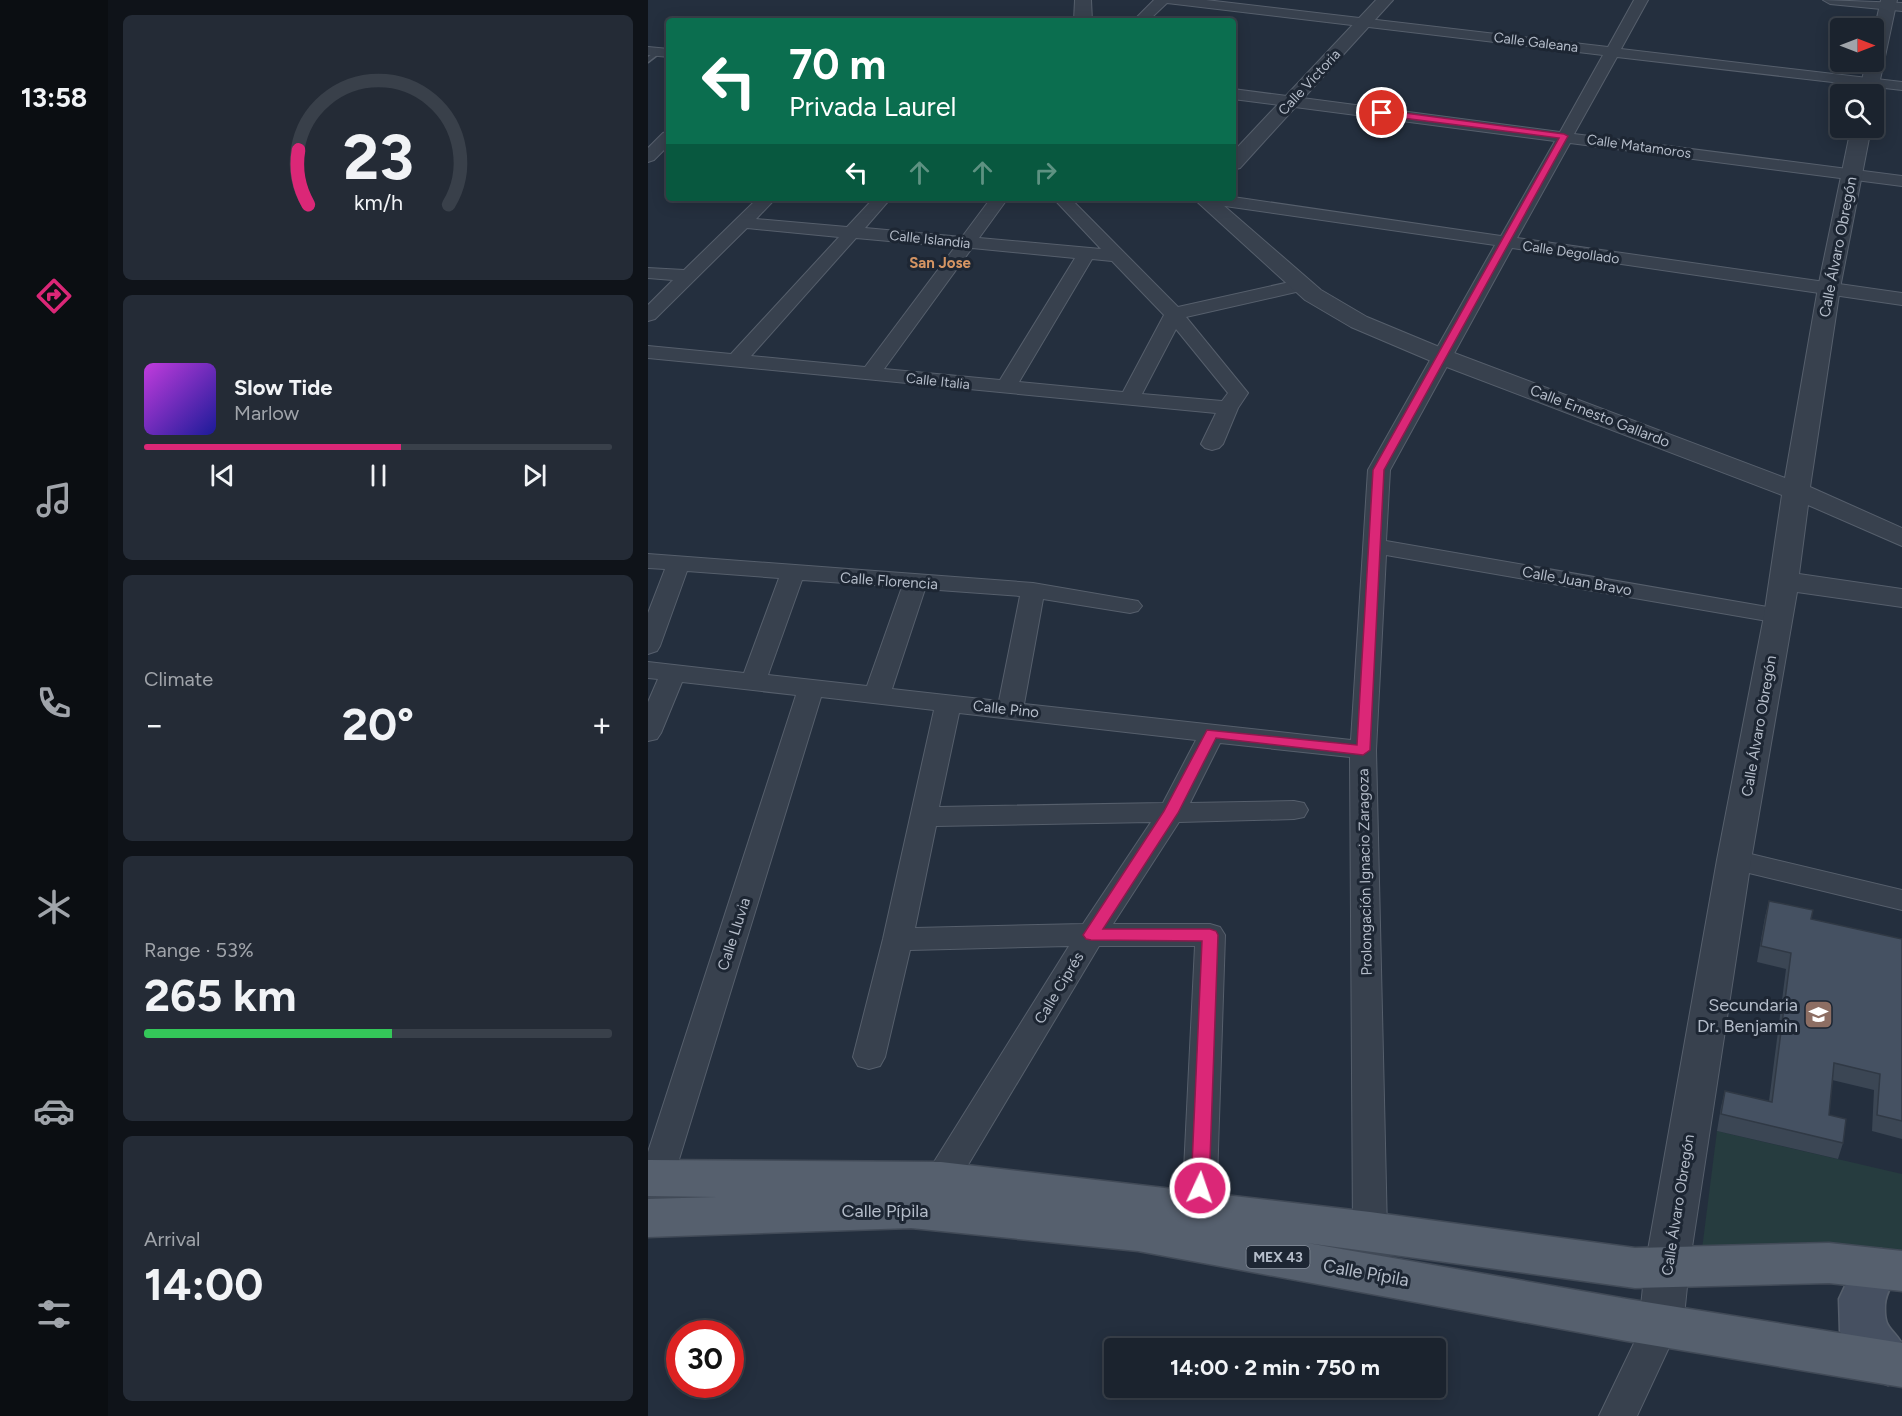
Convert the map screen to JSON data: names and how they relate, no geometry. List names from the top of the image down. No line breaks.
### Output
{"streets":{"main road":["Calle Pípila","MEX 43"],"street":["Calle Galeana","Calle Victoria","Calle Matamoros","Calle Islandia","Calle Álvaro Obregón","Calle Degollado","Calle Italia","Calle Ernesto Gallardo","Calle Florencia","Calle Juan Bravo","Calle Pino","Prolongación Ignacio Zaragoza","Calle Lluvia","Calle Ciprés"]},"crossings":[["Calle Galeana","Calle Victoria"],["Calle Galeana","Prolongación Ignacio Zaragoza"],["Calle Victoria","Calle Matamoros"],["Calle Matamoros","Calle Álvaro Obregón"],["Calle Matamoros","Prolongación Ignacio Zaragoza"],["Calle Álvaro Obregón","Calle Degollado"],["Calle Álvaro Obregón","Calle Ernesto Gallardo"],["Calle Álvaro Obregón","Calle Juan Bravo"],["Calle Álvaro Obregón","Calle Pípila"],["Calle Degollado","Prolongación Ignacio Zaragoza"],["Calle Ernesto Gallardo","Prolongación Ignacio Zaragoza"],["Calle Juan Bravo","Prolongación Ignacio Zaragoza"],["Calle Pino","Prolongación Ignacio Zaragoza"],["Calle Pino","Calle Lluvia"],["Calle Pino","Calle Ciprés"],["Prolongación Ignacio Zaragoza","Calle Pípila"],["Calle Lluvia","Calle Pípila"],["Calle Ciprés","Calle Pípila"]],"districts":["San Jose"],"places":{"school or university":["Secundaria Dr. Benjamin"]},"north":"right","page":{"tabs":"13:58","turn":["70 m","Privada Laurel"],"song":["Slow Tide","Marlow"],"tile":["Climate",["Range · 53%","265 km"],["Arrival","14:00"]],"heat":["−","20°","+"],"limit":"30","trip":"14:00 · 2 min · 750 m","gauge":["23","km/h"]}}
